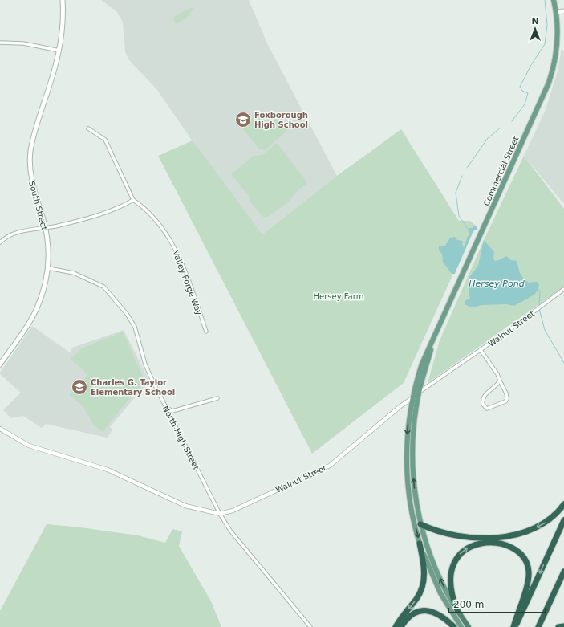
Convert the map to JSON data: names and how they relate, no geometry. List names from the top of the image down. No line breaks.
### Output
{"streets":{"highway":["Commercial Street"],"main road":["South Street"],"street":["Valley Forge Way","Walnut Street","North High Street"]},"crossings":[["Commercial Street","Walnut Street"],["South Street","North High Street"],["Walnut Street","North High Street"]],"water":["Hersey Pond"],"parks":["Hersey Farm"],"places":{"school or university":["Foxborough High School","Charles G. Taylor Elementary School"]},"scale_bar":"200 m","north":"top"}
